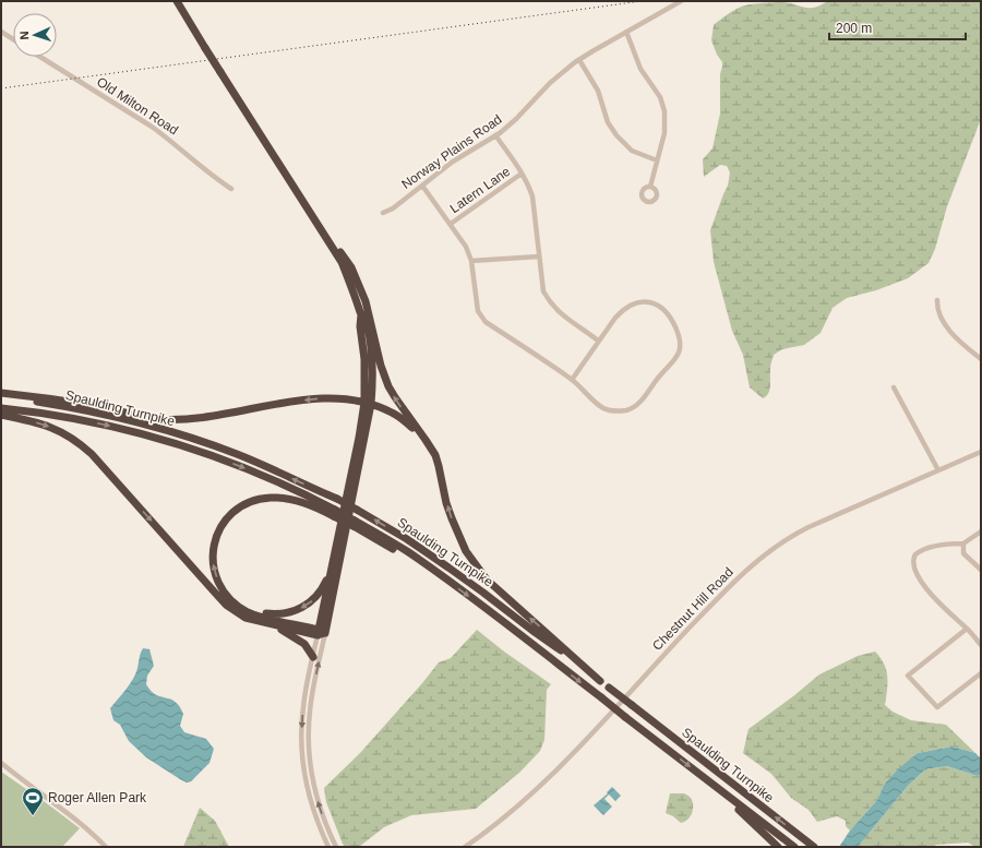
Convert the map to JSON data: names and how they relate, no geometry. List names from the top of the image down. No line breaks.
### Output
{"streets":{"highway":["Spaulding Turnpike"],"street":["Old Milton Road","Norway Plains Road","Latern Lane","Chestnut Hill Road"]},"places":{"sports":["Roger Allen Park"]},"scale_bar":"200 m","north":"left"}
